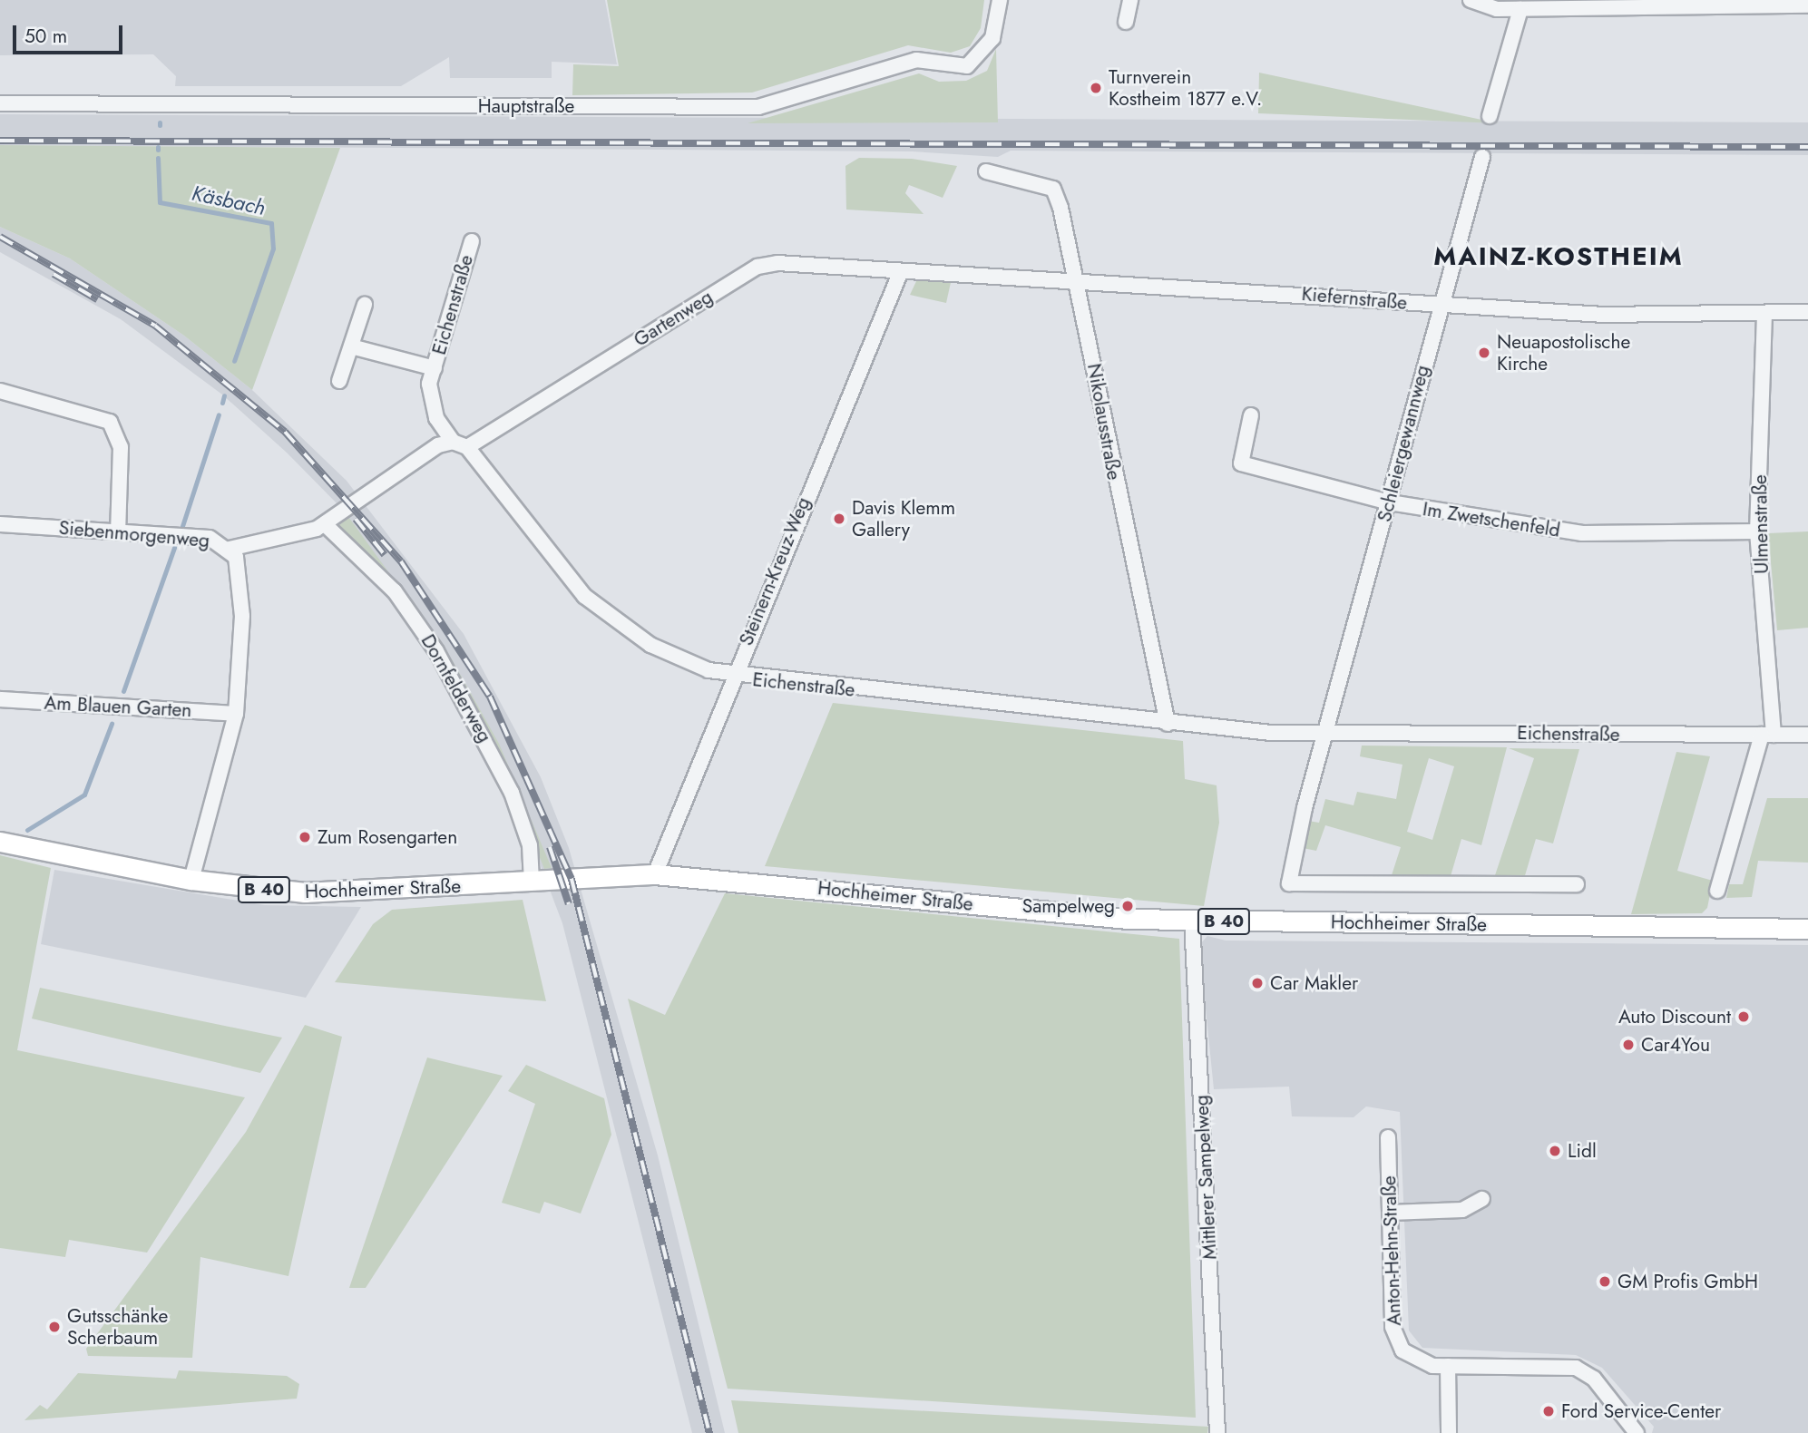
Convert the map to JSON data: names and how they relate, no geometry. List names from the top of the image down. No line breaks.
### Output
{"streets":{"main road":["Hochheimer Straße","B 40"],"street":["Hauptstraße","Kiefernstraße","Eichenstraße","Gartenweg","Nikolausstraße","Schleiergewannweg","Im Zwetschenfeld","Ulmenstraße","Siebenmorgenweg","Steinern-Kreuz-Weg","Dornfelderweg","Am Blauen Garten","Mittlerer Sampelweg","Anton-Hehn-Straße"]},"crossings":[["Kiefernstraße","Gartenweg"],["Kiefernstraße","Nikolausstraße"],["Kiefernstraße","Schleiergewannweg"],["Kiefernstraße","Ulmenstraße"],["Kiefernstraße","Steinern-Kreuz-Weg"],["Eichenstraße","Gartenweg"],["Eichenstraße","Nikolausstraße"],["Eichenstraße","Schleiergewannweg"],["Eichenstraße","Ulmenstraße"],["Eichenstraße","Steinern-Kreuz-Weg"],["Gartenweg","Steinern-Kreuz-Weg"],["Schleiergewannweg","Im Zwetschenfeld"],["Im Zwetschenfeld","Ulmenstraße"],["Siebenmorgenweg","Am Blauen Garten"],["Siebenmorgenweg","Hochheimer Straße"],["Steinern-Kreuz-Weg","Hochheimer Straße"],["Dornfelderweg","Hochheimer Straße"],["Hochheimer Straße","Mittlerer Sampelweg"]],"districts":["MAINZ-KOSTHEIM"],"water":["Käsbach"],"places":["Turnverein Kostheim 1877 e.V.","Neuapostolische Kirche","Davis Klemm Gallery","Zum Rosengarten","Sampelweg","Car Makler","Auto Discount","Car4You","Lidl","GM Profis GmbH","Gutsschänke Scherbaum","Ford Service-Center"],"scale_bar":"50 m"}
